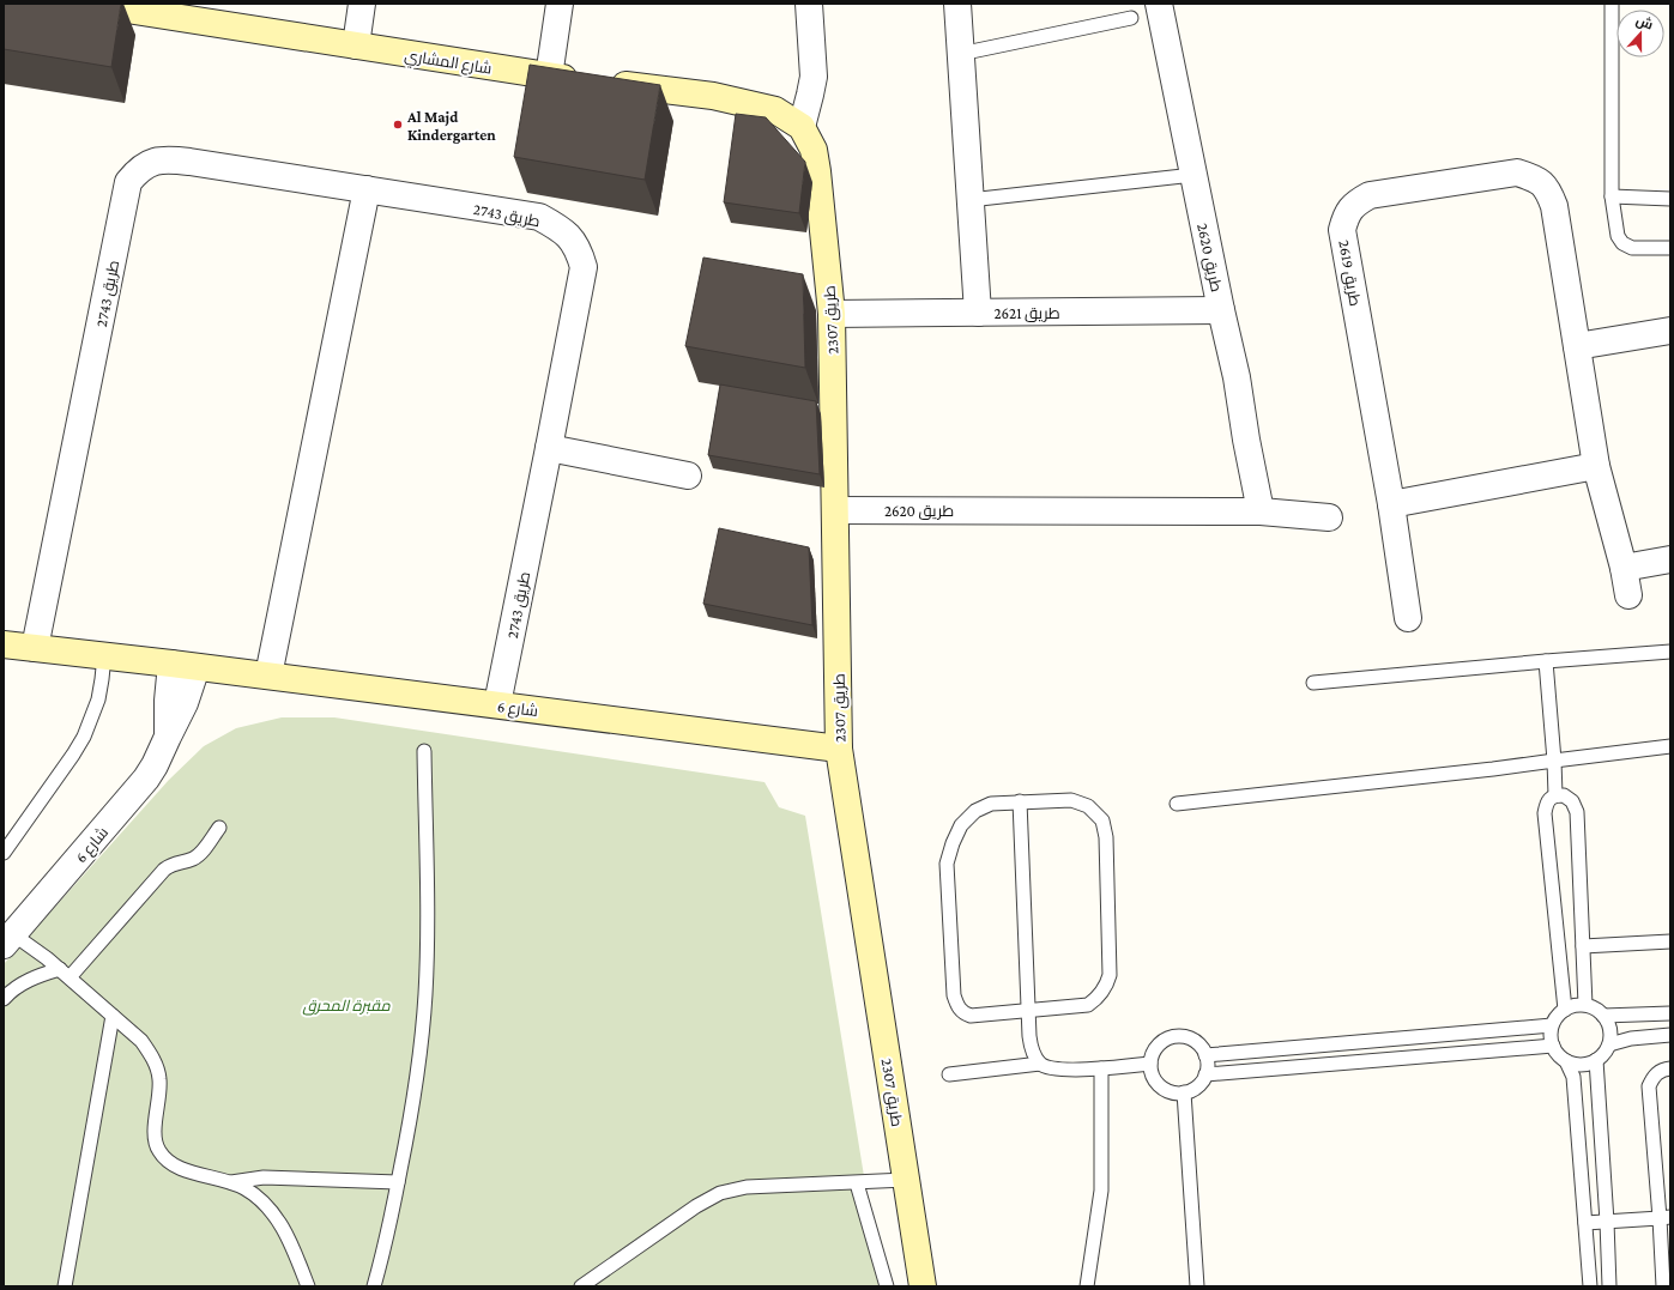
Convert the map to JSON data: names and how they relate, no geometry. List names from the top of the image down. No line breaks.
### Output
{"streets":{"street":["شارع المشاري","طريق 2743","طريق 2620","طريق 2619","طريق 2621","طريق 2307","شارع 6"]},"crossings":[["شارع المشاري","طريق 2307"],["طريق 2743","شارع 6"],["طريق 2620","طريق 2621"],["طريق 2620","طريق 2307"],["طريق 2621","طريق 2307"],["طريق 2307","شارع 6"]],"parks":["مقبرة المحرق"],"places":["Al Majd Kindergarten"],"north":"top"}
